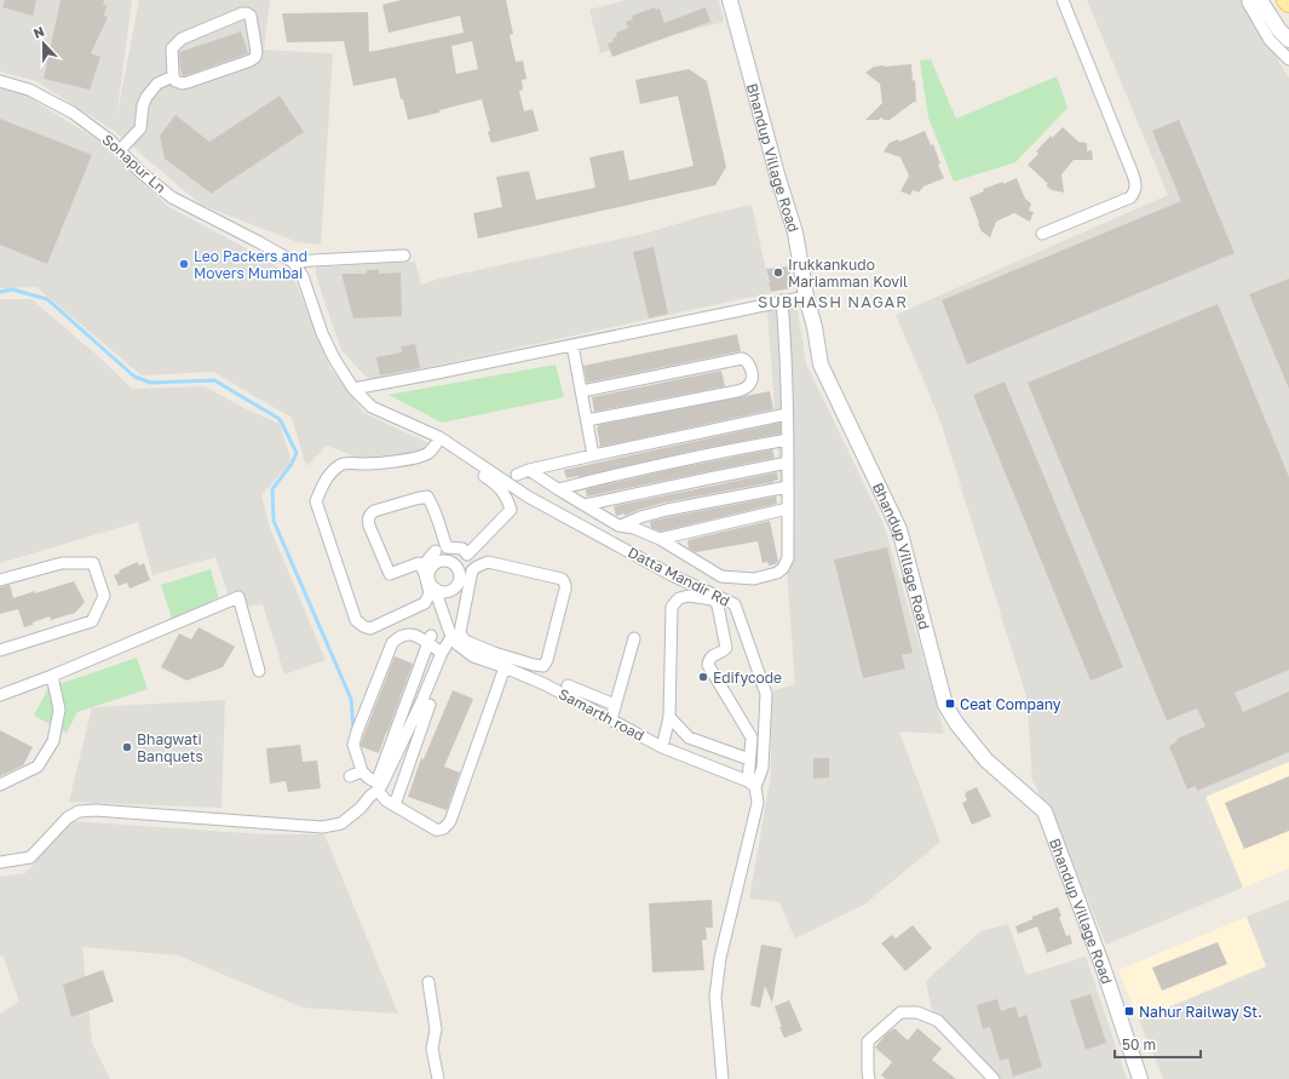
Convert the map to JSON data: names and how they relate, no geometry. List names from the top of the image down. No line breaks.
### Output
{"streets":{"street":["Bhandup Village Road","Sonapur Ln","Datta Mandir Rd","Samarth road"]},"crossings":[["Sonapur Ln","Datta Mandir Rd"],["Datta Mandir Rd","Samarth road"]],"districts":["SUBHASH NAGAR"],"places":{"other":["Leo Packers and Movers Mumbai","Irukkankudo Mariamman Kovil","Edifycode","Bhagwati Banquets"],"transit":["Ceat Company","Nahur Railway St."]},"scale_bar":"50 m","north":"top"}
